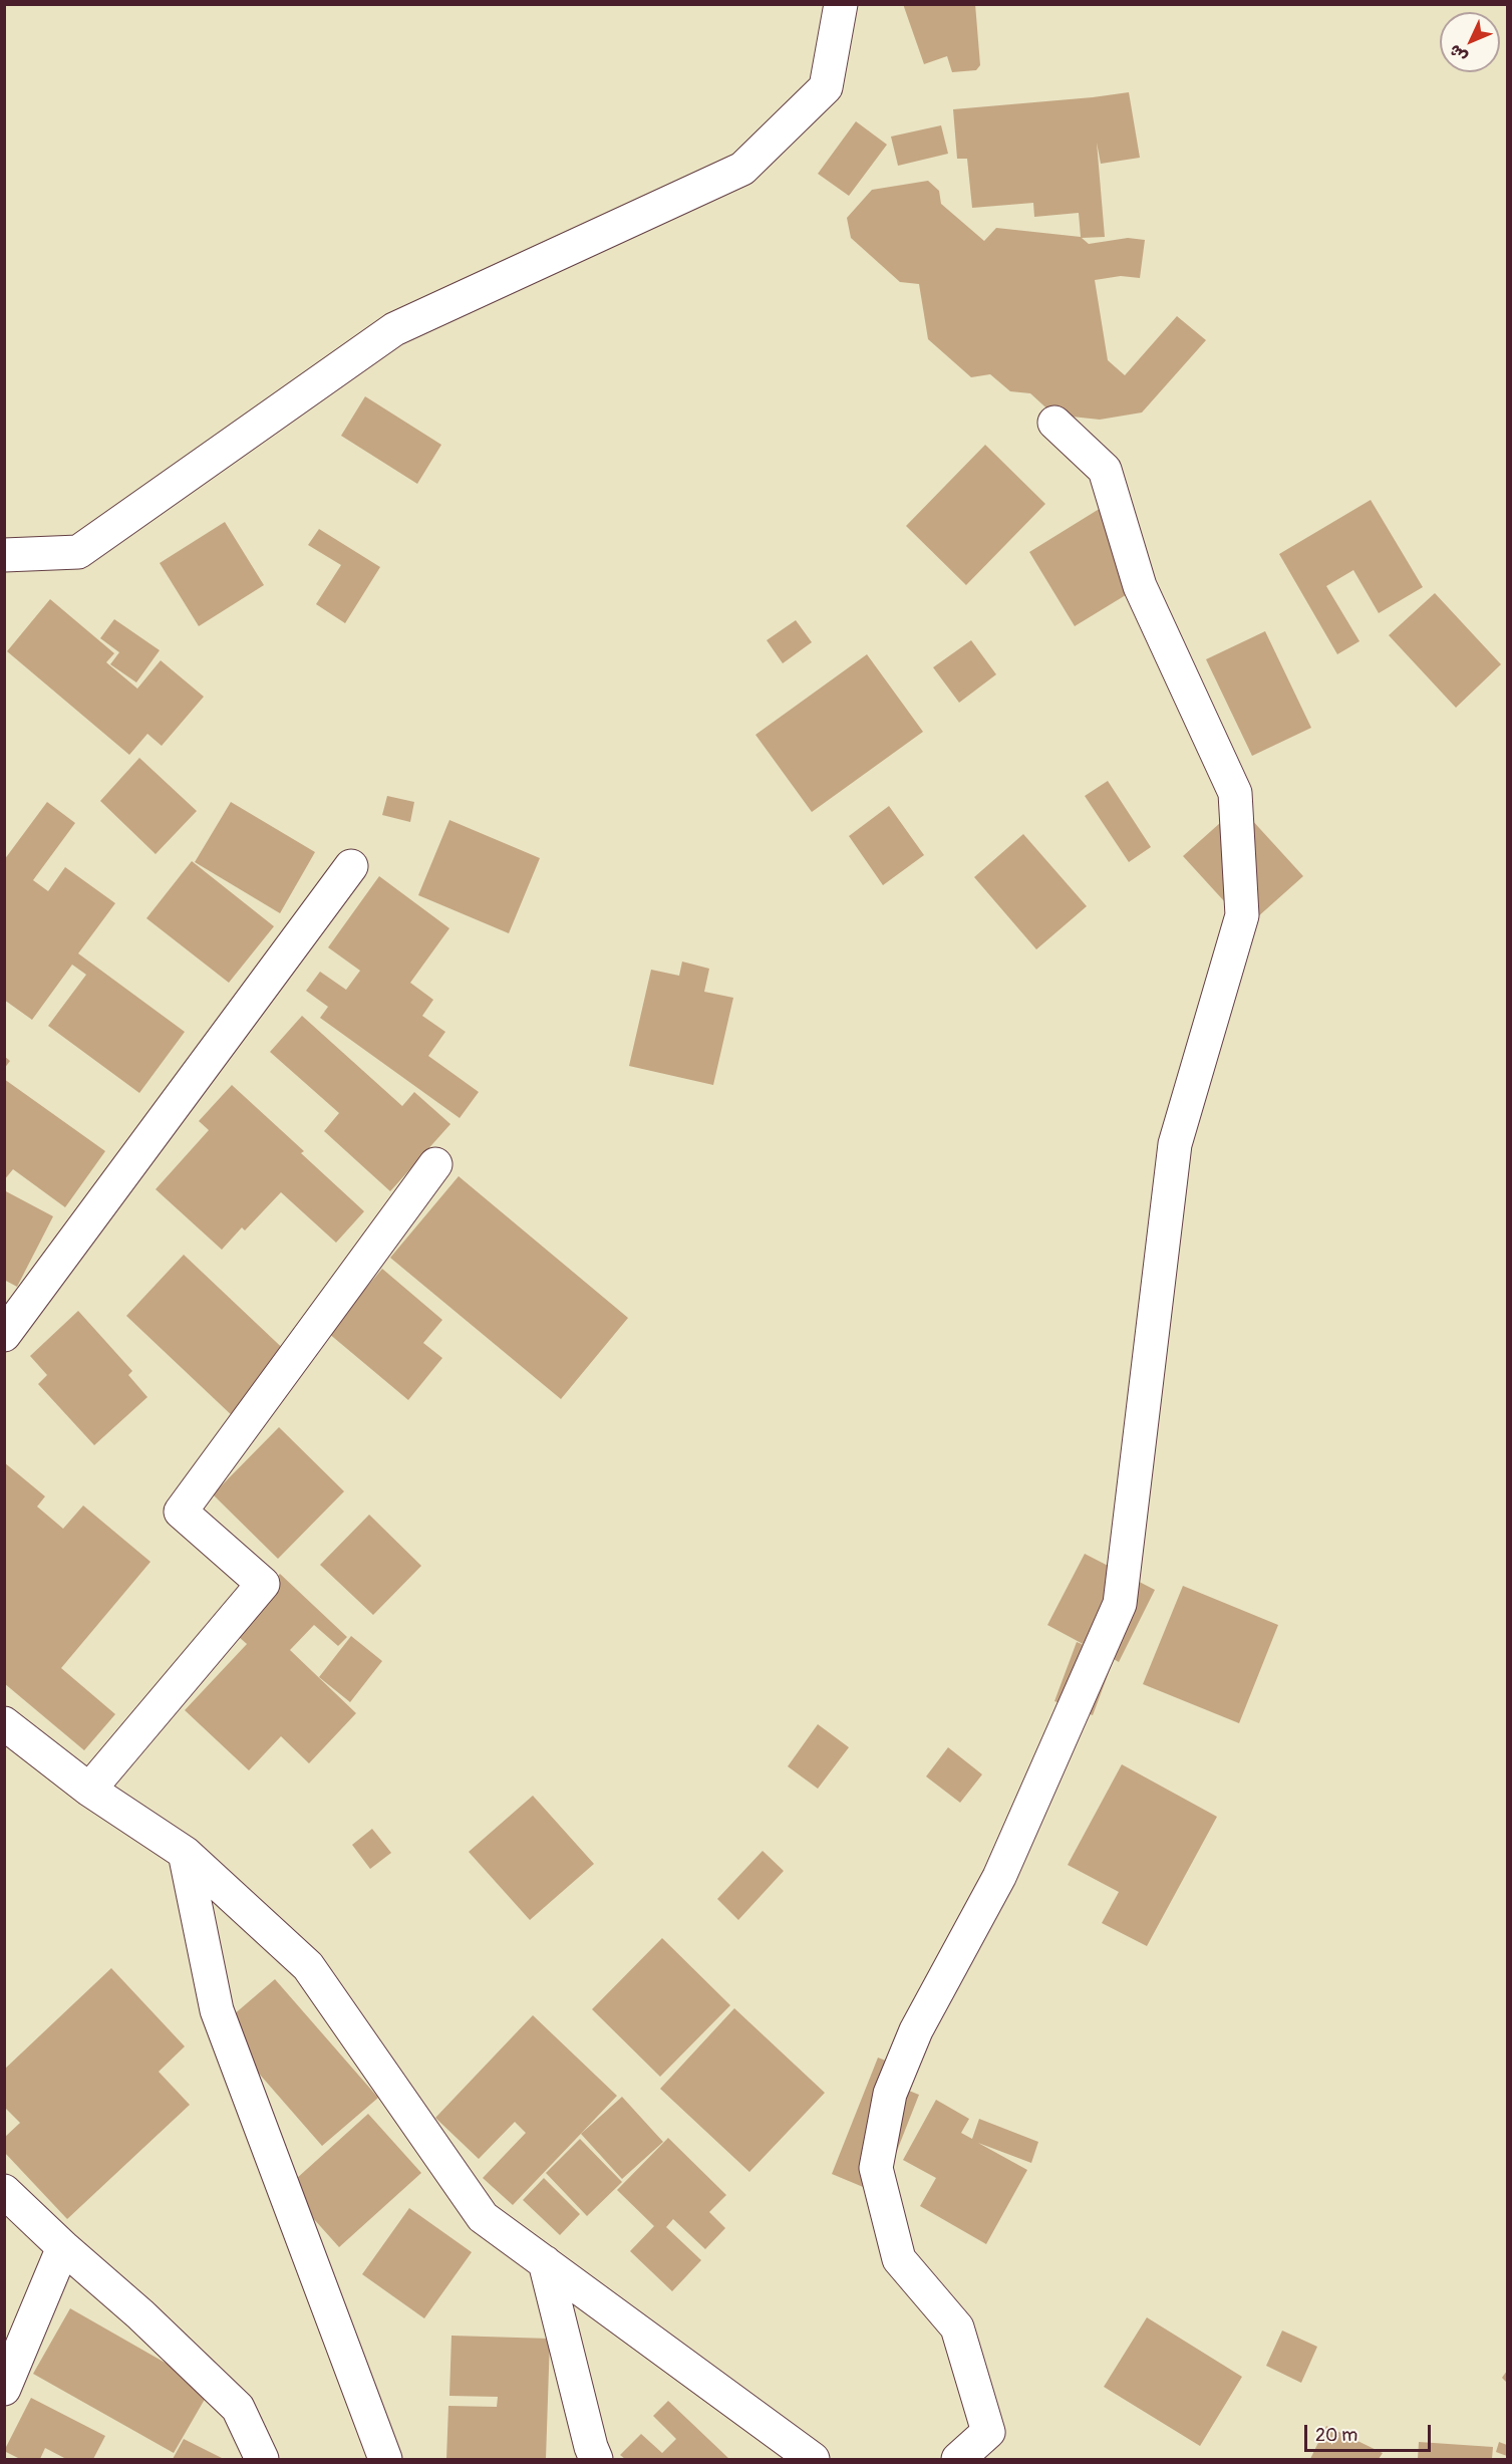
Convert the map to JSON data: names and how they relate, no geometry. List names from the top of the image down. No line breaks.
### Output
{"scale_bar":"20 m","north":"bottom left"}
